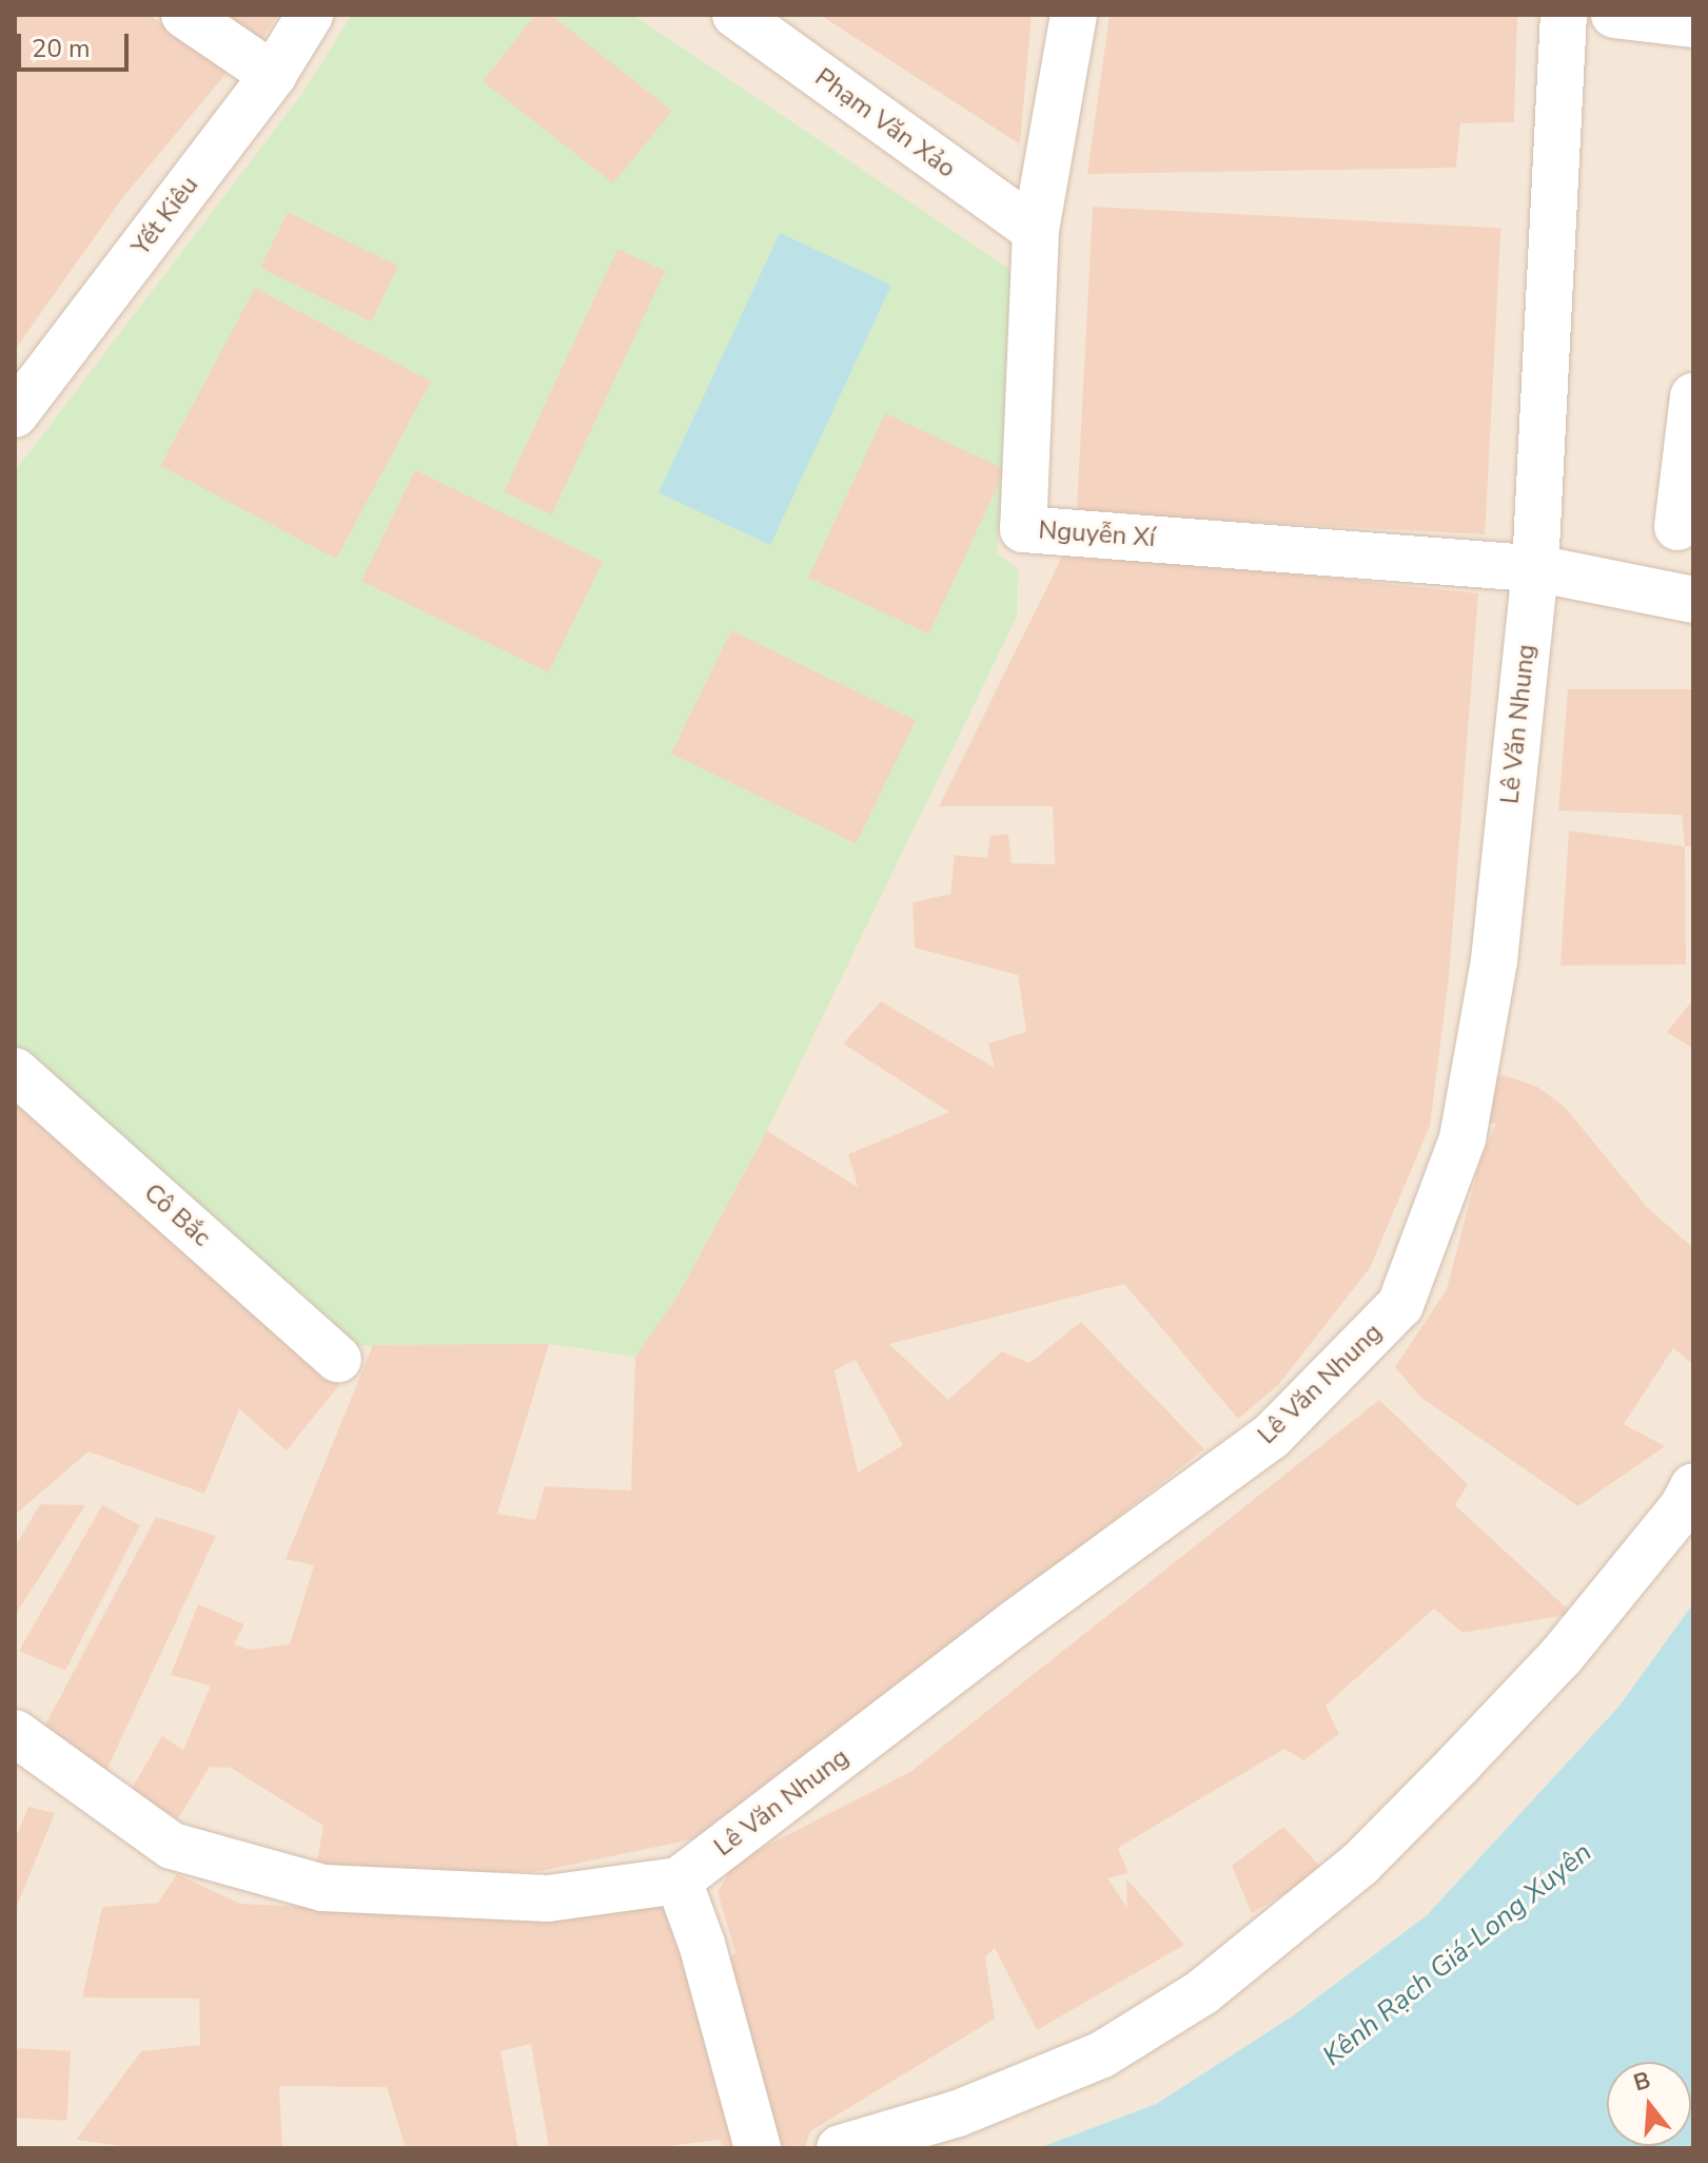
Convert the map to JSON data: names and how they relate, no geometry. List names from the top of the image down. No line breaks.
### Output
{"streets":{"street":["Phạm Văn Xảo","Yết Kiêu","Nguyễn Xí","Lê Văn Nhung","Cô Bắc"]},"crossings":[["Phạm Văn Xảo","Nguyễn Xí"],["Nguyễn Xí","Lê Văn Nhung"]],"water":["Kênh Rạch Giá-Long Xuyên"],"scale_bar":"20 m","north":"top"}
